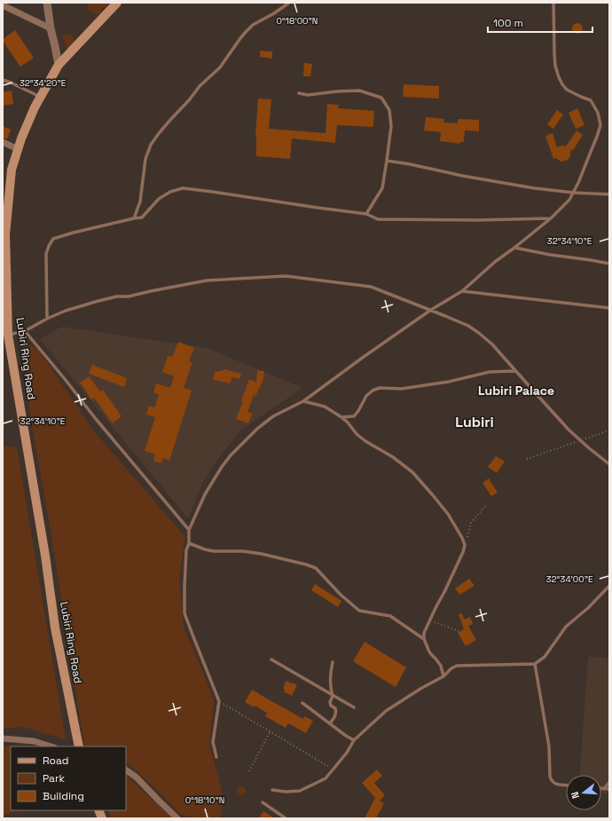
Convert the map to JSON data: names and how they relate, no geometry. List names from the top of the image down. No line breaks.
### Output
{"streets":{"main road":["Lubiri Ring Road"]},"districts":["Lubiri Palace","Lubiri"],"legend":["Road","Park","Building"],"scale_bar":"100 m","north":"left","coordinates":["0°18'00\"N","32°34'20\"E","32°34'10\"E","32°34'00\"E","0°18'10\"N"]}
